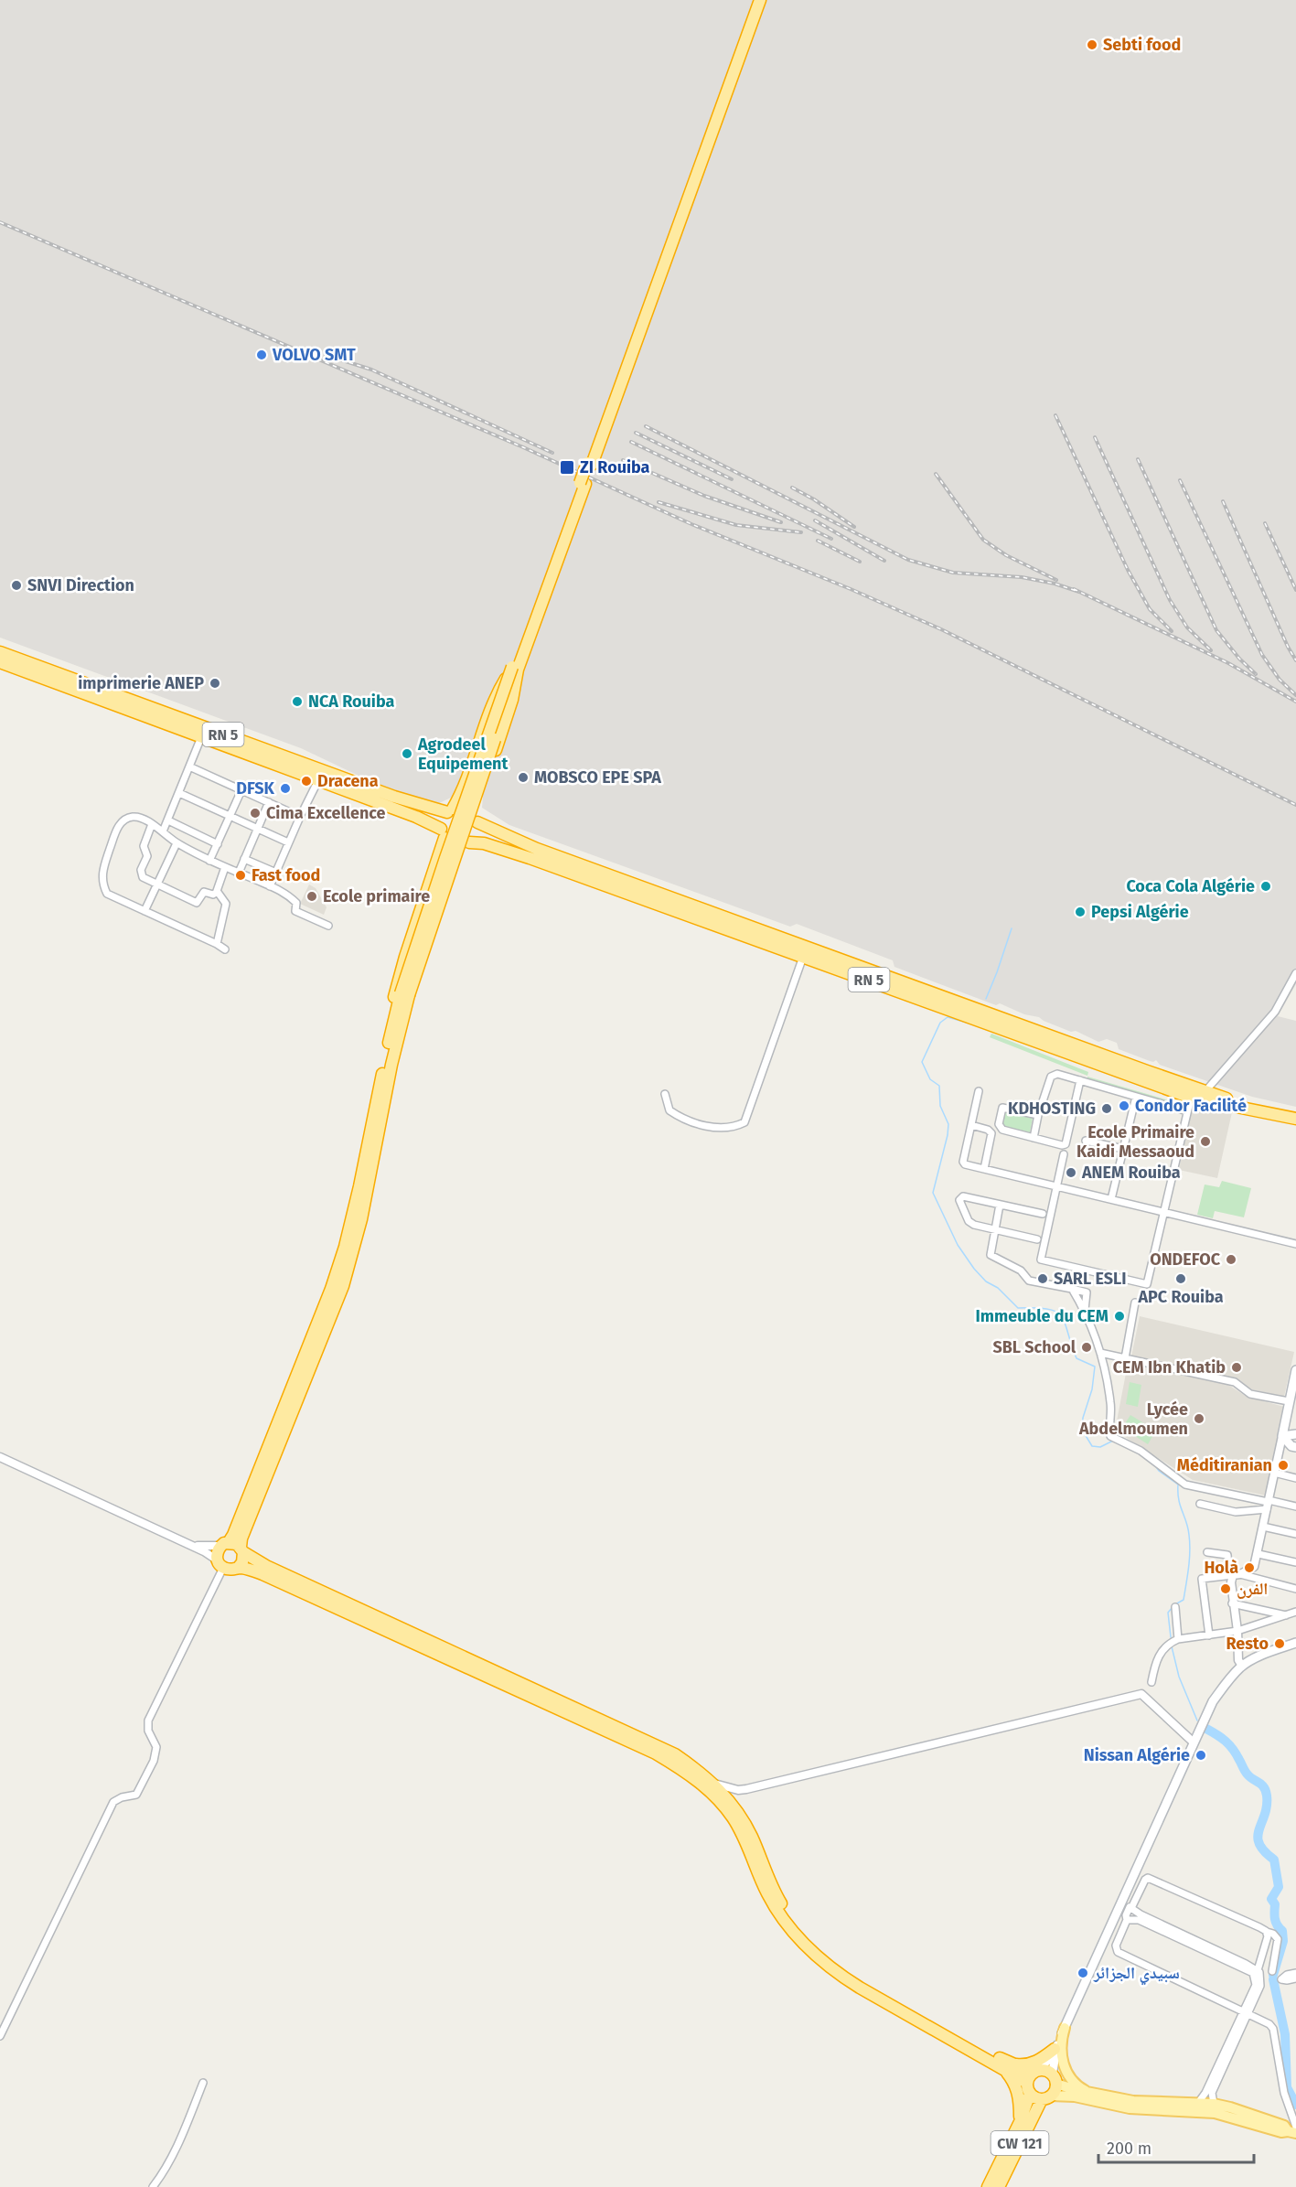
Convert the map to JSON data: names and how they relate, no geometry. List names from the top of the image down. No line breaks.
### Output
{"streets":{"highway":["RN 5","CW 121"]},"places":{"other":["Sebti food","VOLVO SMT","SNVI Direction","imprimerie ANEP","NCA Rouiba","Agrodeel Equipement","MOBSCO EPE SPA","Dracena","DFSK","Cima Excellence","Fast food","Coca Cola Algérie","Ecole primaire","Pepsi Algérie","Condor Facilité","KDHOSTING","Ecole Primaire Kaidi Messaoud","ANEM Rouiba","ONDEFOC","SARL ESLI","APC Rouiba","Immeuble du CEM","SBL School","CEM Ibn Khatib","Lycée Abdelmoumen","Méditiranian","Holà","الفرن","Resto","Nissan Algérie","سبيدي الجزائر"],"transit":["ZI Rouiba"]},"scale_bar":"200 m"}
